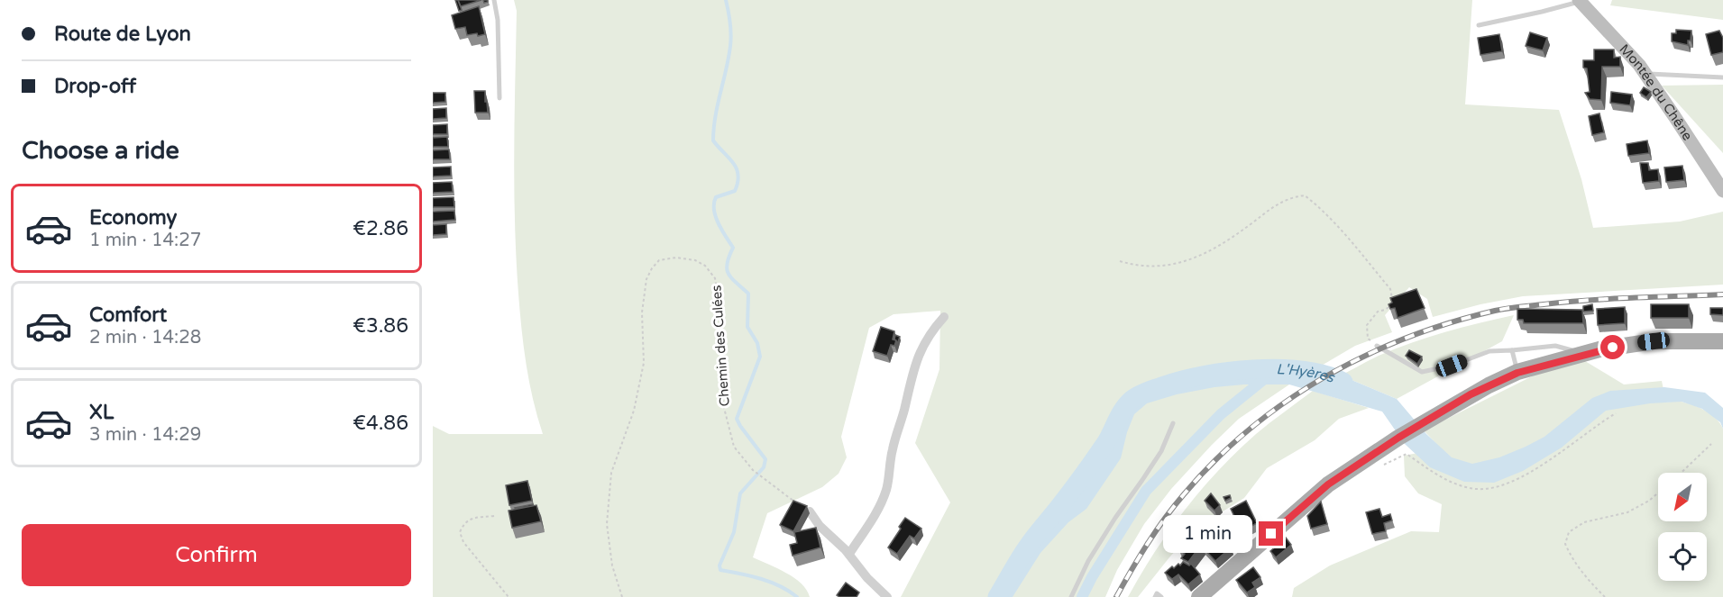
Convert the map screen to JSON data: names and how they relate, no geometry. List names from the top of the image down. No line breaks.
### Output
{"streets":{"street":["Montée du Chêne"],"path":["Chemin des Culées"]},"water":["L'Hyères"],"north":"bottom left","page":{"banner":["Route de Lyon","Drop-off"],"heading":"Choose a ride","list":[{"name":"Economy","note":"1 min · 14:27","value":"€2.86"},{"name":"Comfort","note":"2 min · 14:28","value":"€3.86"},{"name":"XL","note":"3 min · 14:29","value":"€4.86"}],"buttons":"Confirm","bubble":"1 min"}}
